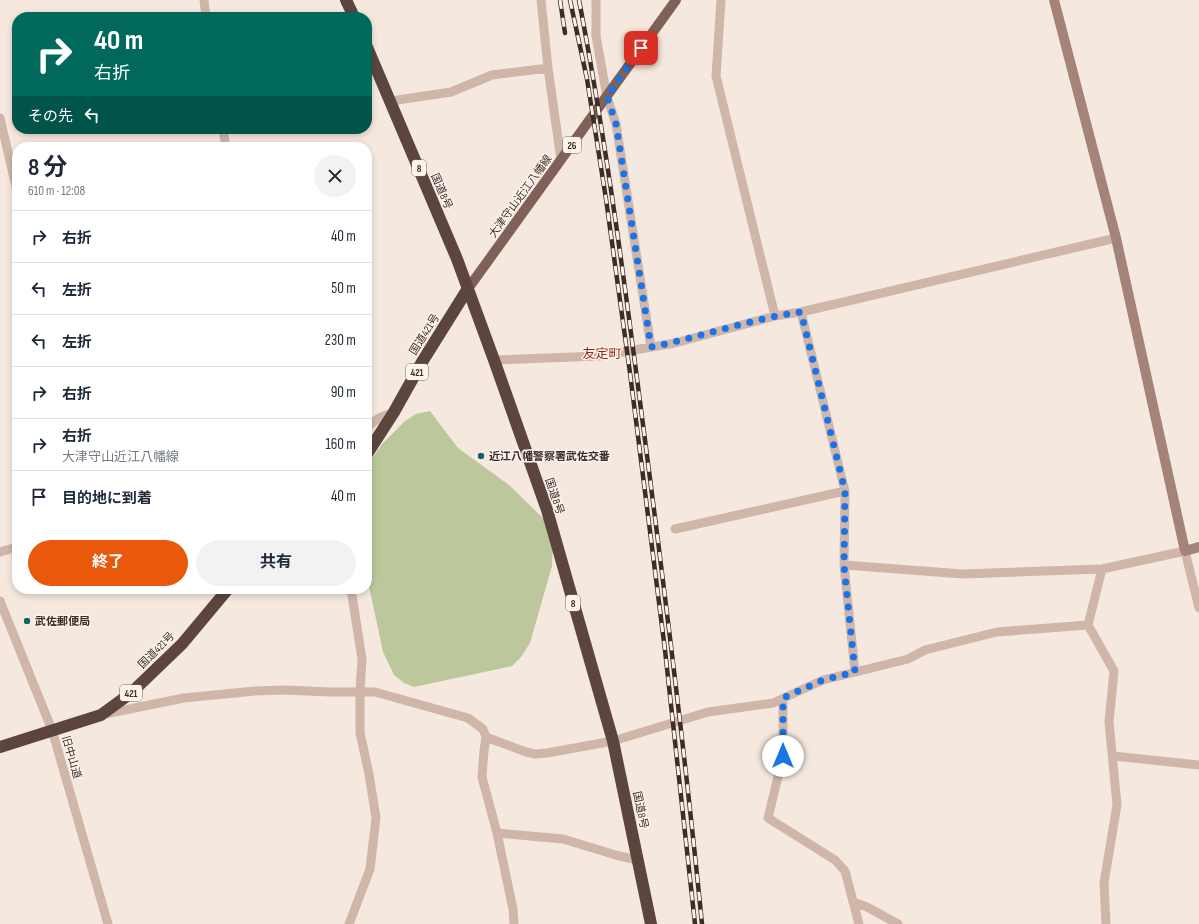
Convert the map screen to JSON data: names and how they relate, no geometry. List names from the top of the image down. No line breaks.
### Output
{"streets":{"highway":["8","国道8号","国道421号","421"],"main road":["26","大津守山近江八幡線"],"street":["旧中山道"]},"crossings":[["国道8号","大津守山近江八幡線"],["国道8号","国道421号"],["大津守山近江八幡線","国道421号"],["国道421号","旧中山道"]],"districts":["友定町"],"places":["近江八幡警察署武佐交番","武佐郵便局"],"page":{"turn":["40 m","右折"],"then":"その先","heading":["8 分","610 m · 12:08"],"list":[{"name":"右折","value":"40 m"},{"name":"左折","value":"50 m"},{"name":"左折","value":"230 m"},{"name":"右折","value":"90 m"},{"name":"右折","note":"大津守山近江八幡線","value":"160 m"},{"name":"目的地に到着","value":"40 m"}],"buttons":["終了","共有"]}}
